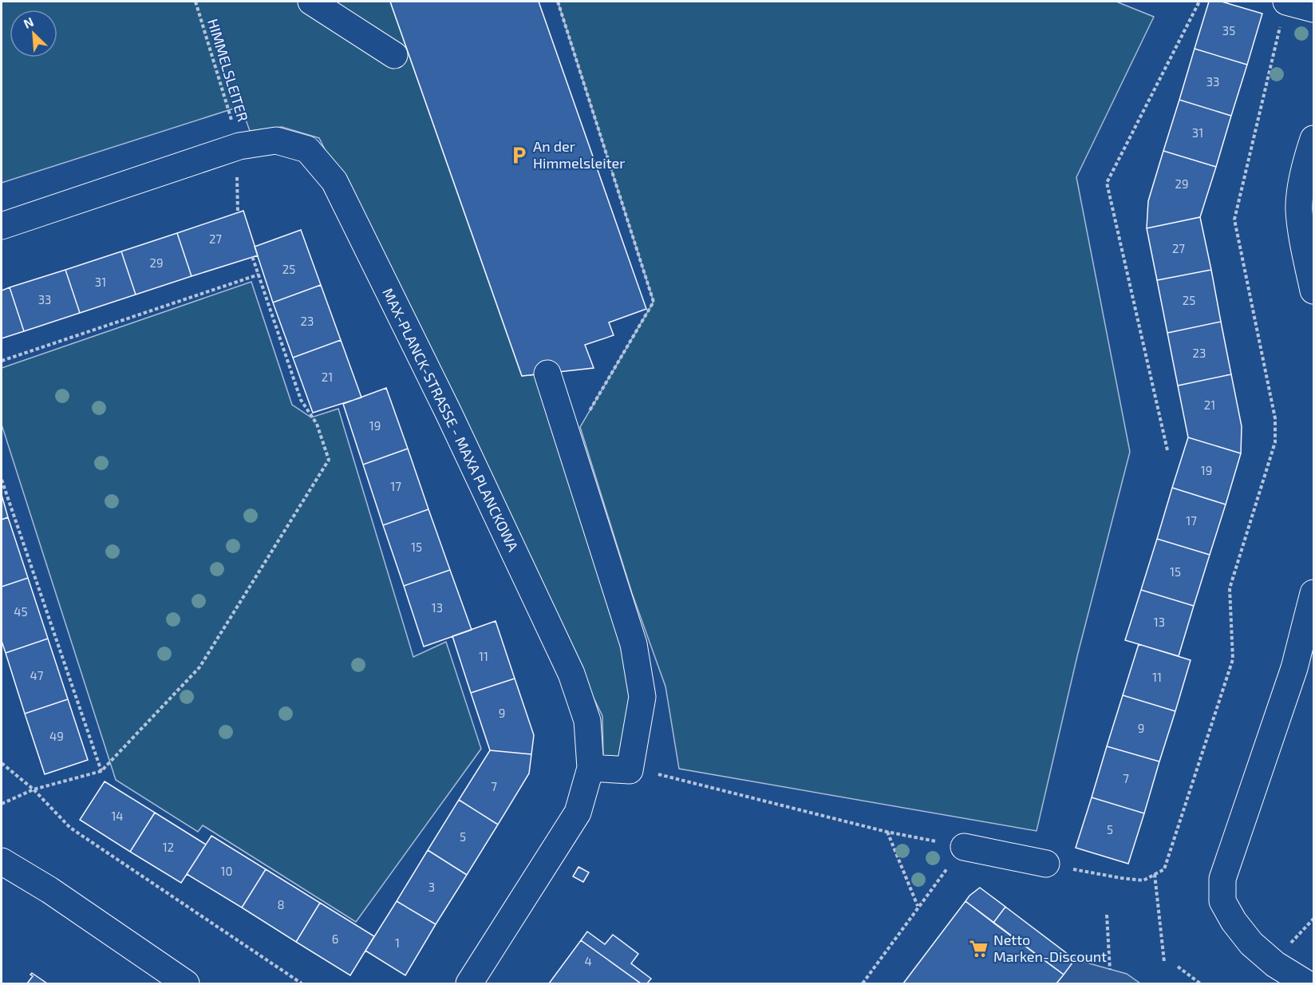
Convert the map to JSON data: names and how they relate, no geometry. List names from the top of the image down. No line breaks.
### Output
{"streets":{"street":["MAX-PLANCK-STRASSE - MAXA PLANCKOWA"],"path":["HIMMELSLEITER"]},"crossings":[["HIMMELSLEITER","MAX-PLANCK-STRASSE - MAXA PLANCKOWA"]],"places":{"parking":["An der Himmelsleiter"],"supermarket":["Netto Marken-Discount"]},"house_numbers":["35","33","31","29","27","27","29","25","31","33","25","23","23","21","21","19","19","17","17","15","15","13","45","13","11","47","11","9","9","49","7","7","14","5","5","12","10","3","8","6","1","4"],"north":"top left"}
